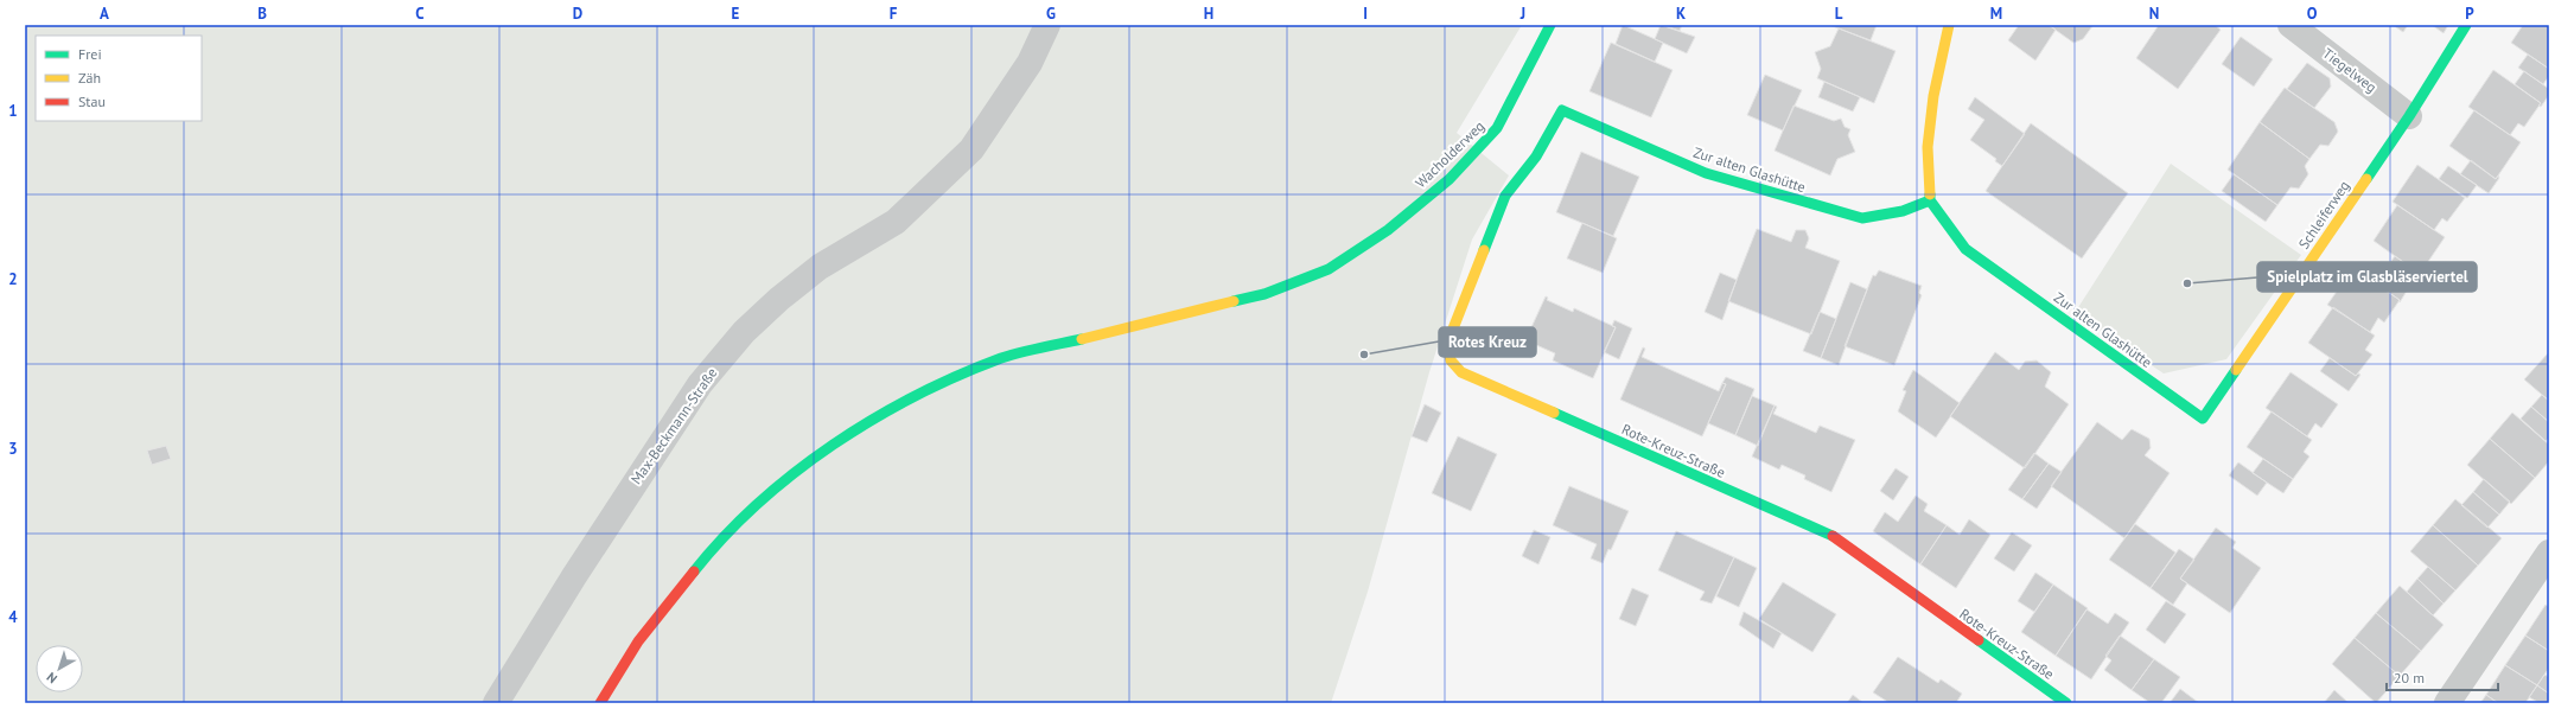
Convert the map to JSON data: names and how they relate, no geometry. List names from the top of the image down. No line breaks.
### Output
{"streets":{"street":["Tiegelweg","Wacholderweg","Zur alten Glashütte","Schleiferweg","Max-Beckmann-Straße","Rote-Kreuz-Straße"]},"crossings":[["Tiegelweg","Schleiferweg"],["Zur alten Glashütte","Schleiferweg"],["Zur alten Glashütte","Rote-Kreuz-Straße"]],"places":["Spielplatz im Glasbläserviertel","Rotes Kreuz"],"legend":["Frei","Zäh","Stau"],"scale_bar":"20 m","north":"bottom left","grid":{"columns":["A","B","C","D","E","F","G","H","I","J","K","L","M","N","O","P"],"rows":["1","2","3","4"]}}
